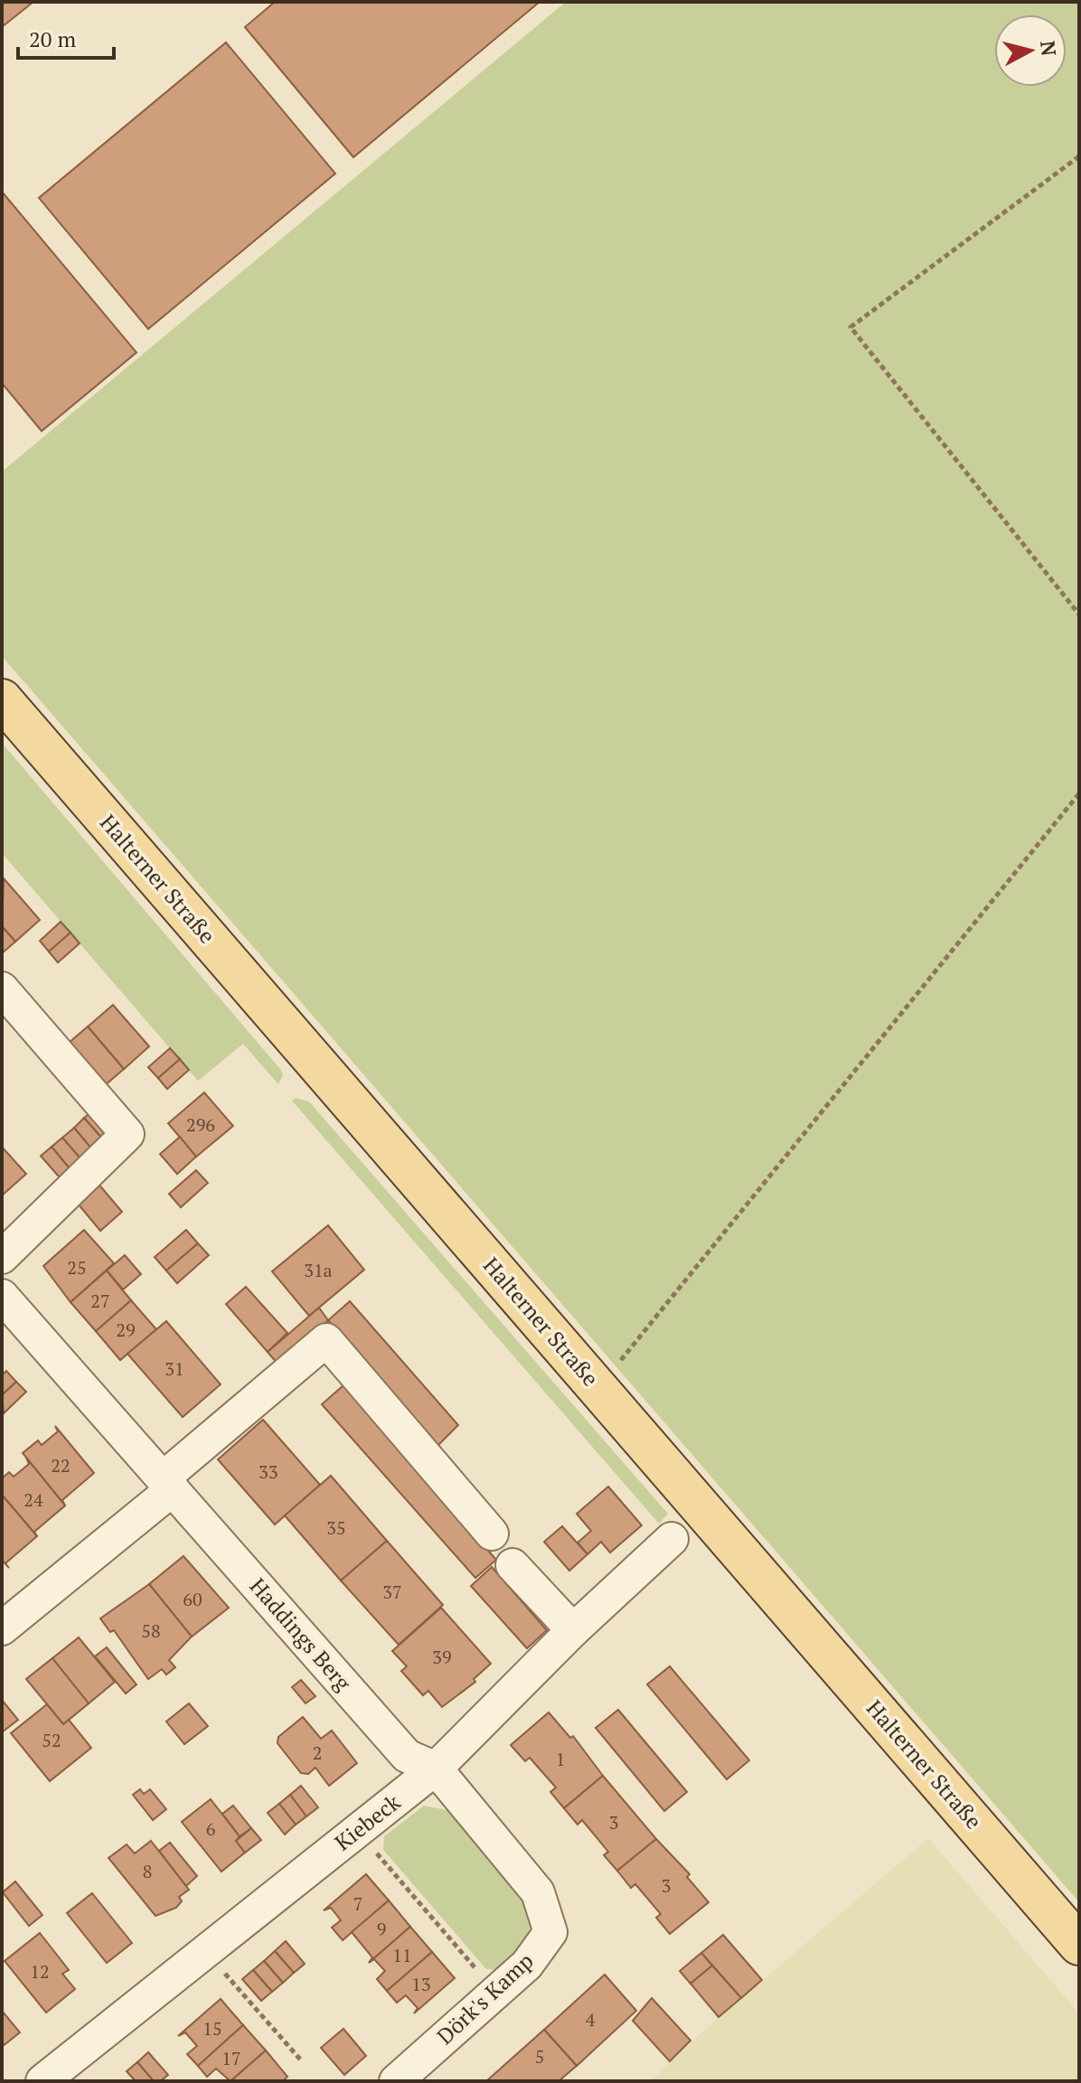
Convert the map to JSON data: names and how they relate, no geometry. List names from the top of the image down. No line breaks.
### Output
{"streets":{"main road":["Halterner Straße"],"street":["Haddings Berg","Kiebeck","Dörk's Kamp"]},"crossings":[["Haddings Berg","Kiebeck"],["Haddings Berg","Dörk's Kamp"],["Kiebeck","Dörk's Kamp"]],"house_numbers":["296","25","31a","27","29","31","22","33","24","35","37","60","58","39","52","2","1","3","6","8","3","7","9","11","12","13","4","15","5","17"],"scale_bar":"20 m","north":"right"}
